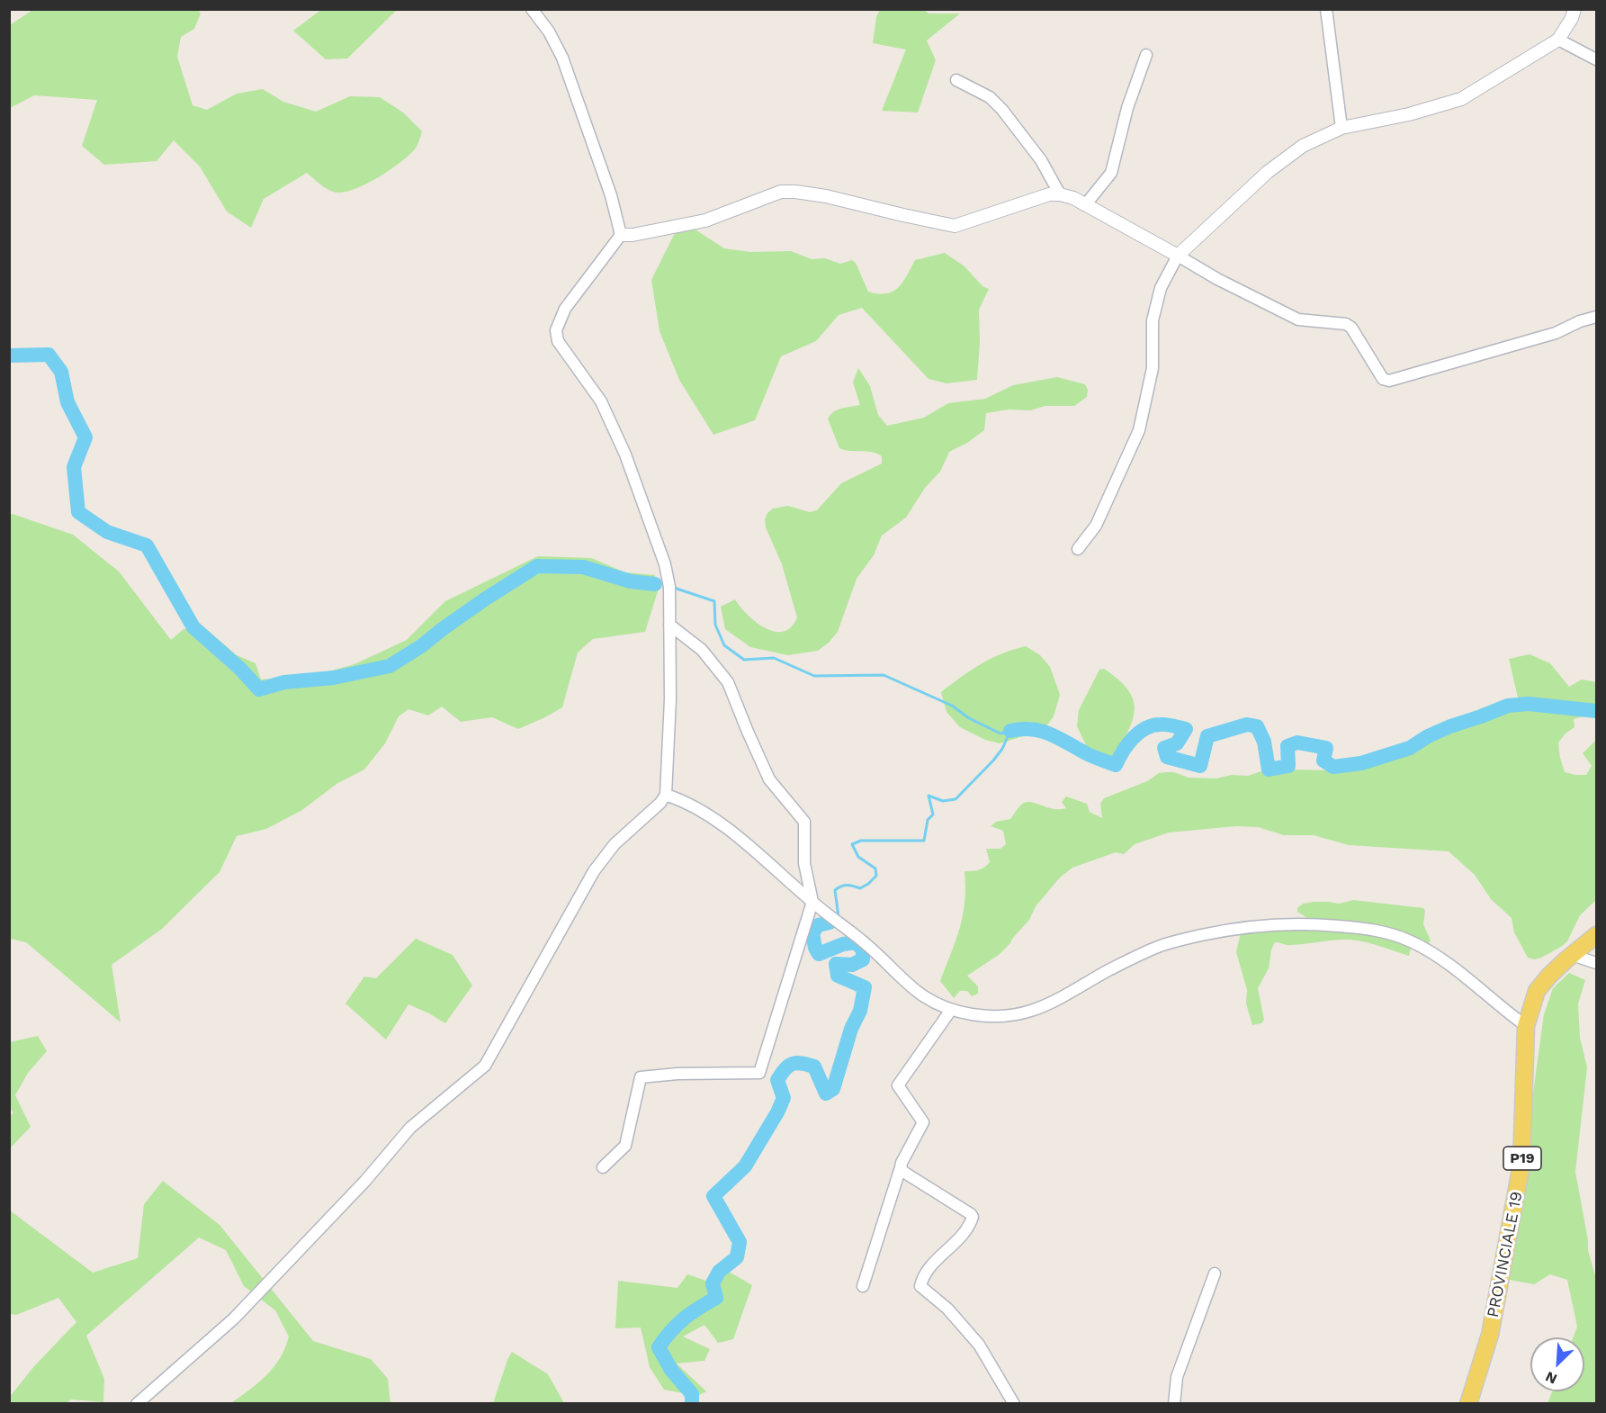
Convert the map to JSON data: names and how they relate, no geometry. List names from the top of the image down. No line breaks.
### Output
{"streets":{"main road":["P19","PROVINCIALE 19"]},"north":"bottom left"}
